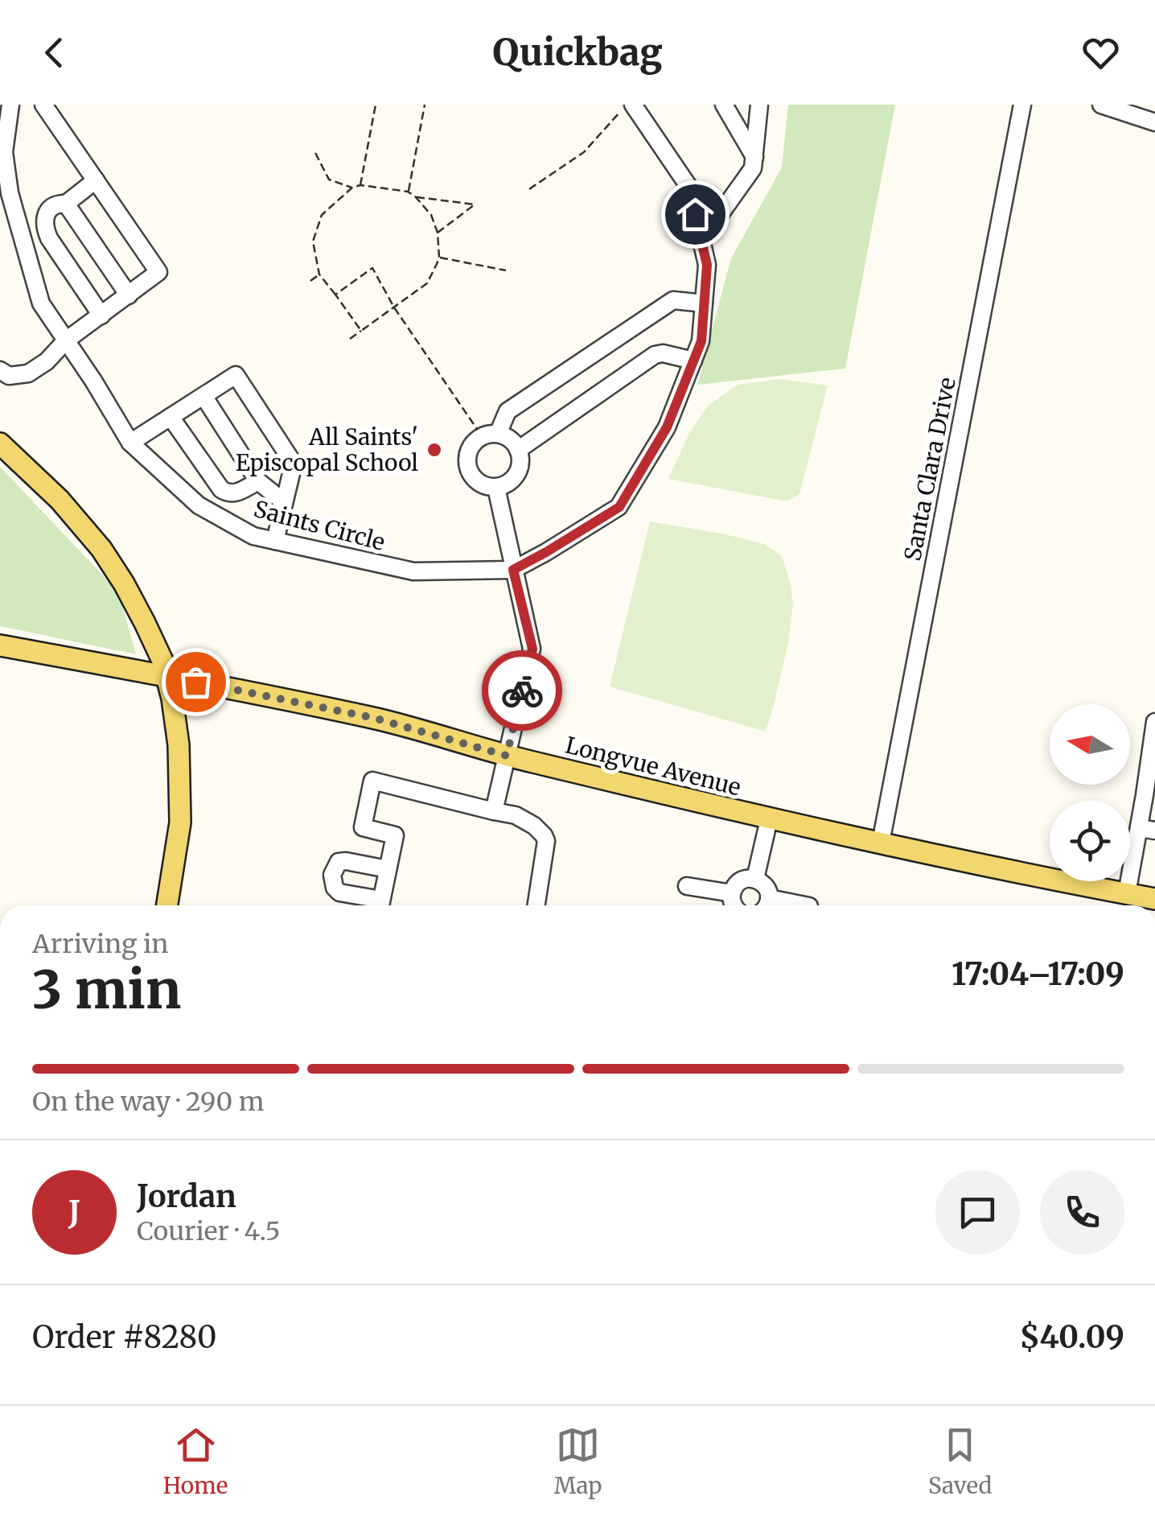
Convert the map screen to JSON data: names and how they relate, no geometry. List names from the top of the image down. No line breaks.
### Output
{"streets":{"main road":["Longvue Avenue"],"street":["Santa Clara Drive","Saints Circle"]},"crossings":[["Santa Clara Drive","Longvue Avenue"]],"places":["All Saints' Episcopal School"],"north":"left","page":{"header":"Quickbag","heading":["3 min","Arriving in","17:04–17:09"],"panel":["Jordan","Courier · 4.5","Order #8280","$40.09"],"bar":"On the way · 290 m","round":"J","tabs":["Home","Map","Saved"]}}
